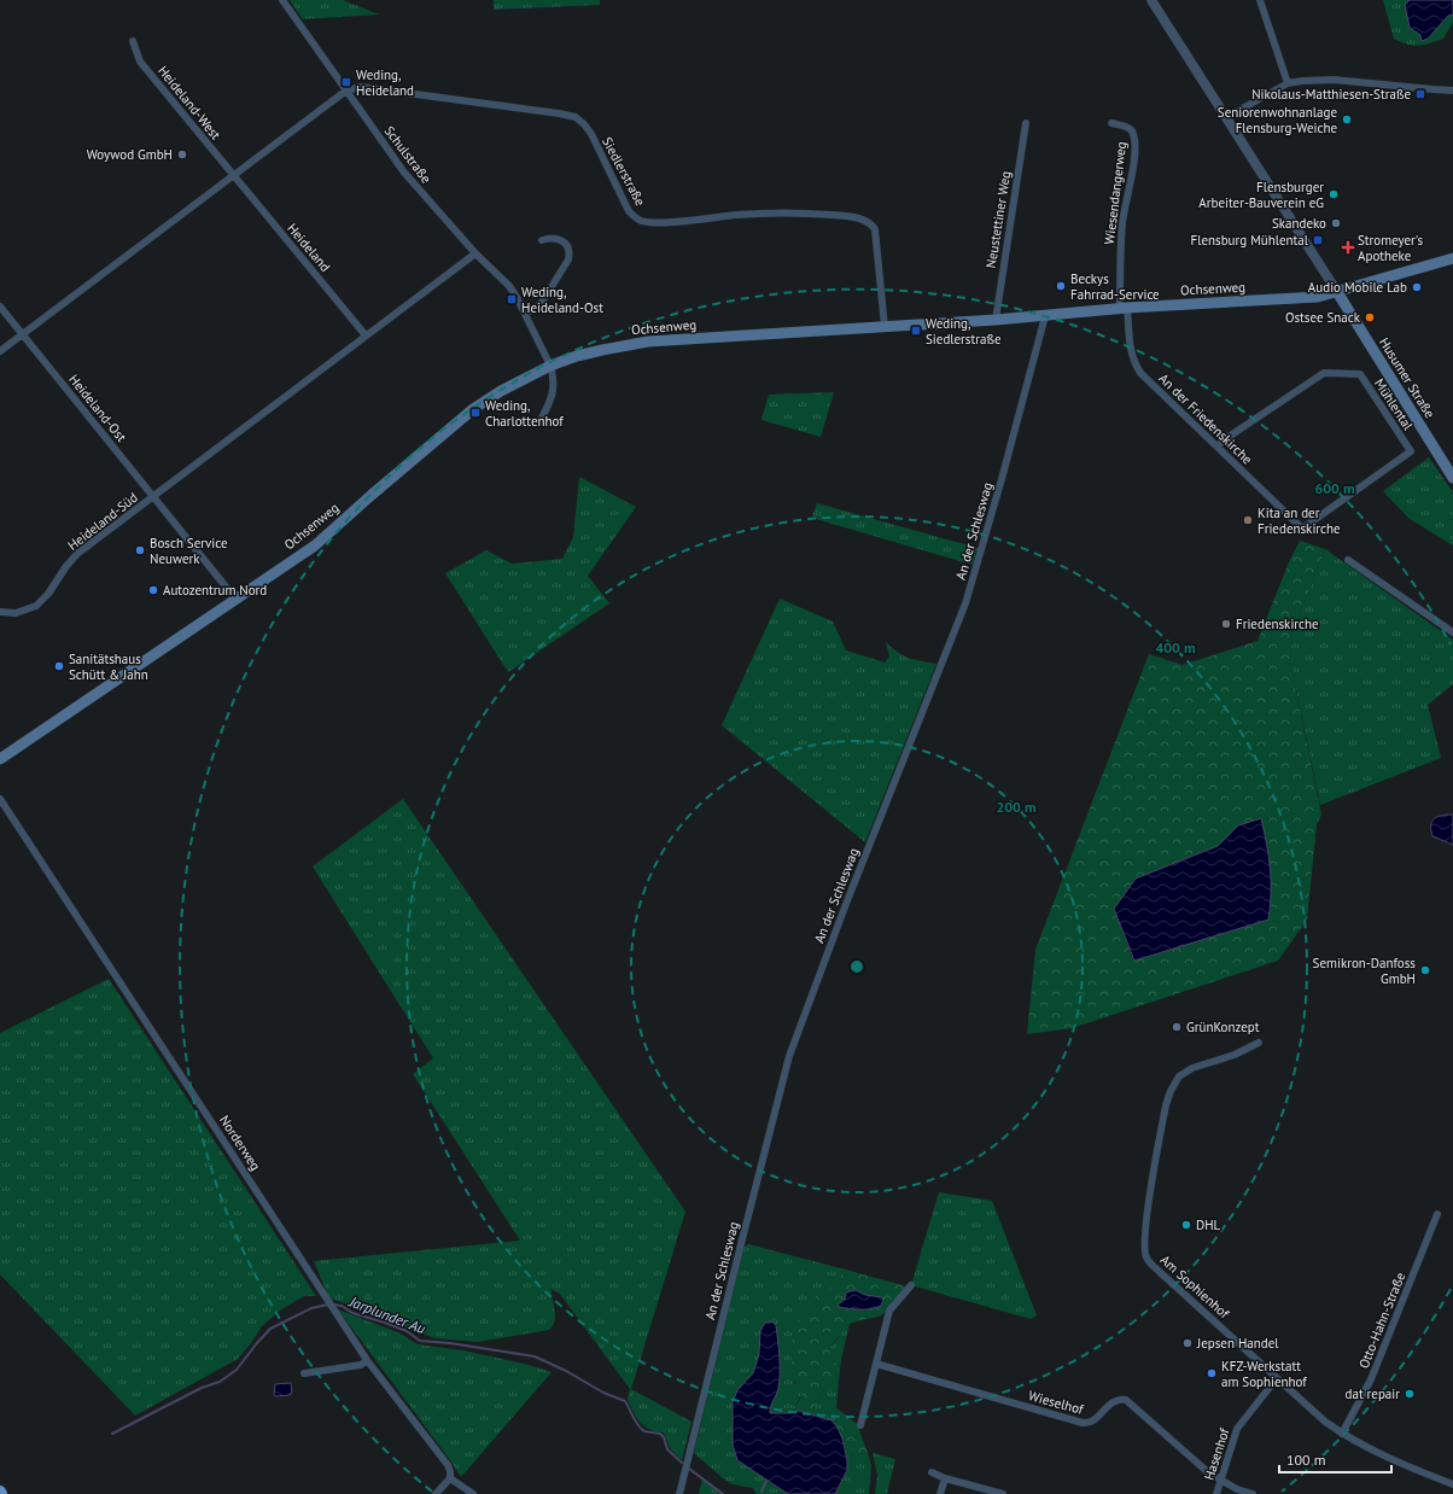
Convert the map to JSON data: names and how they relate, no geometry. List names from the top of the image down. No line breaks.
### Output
{"streets":{"main road":["Ochsenweg","Husumer Straße"],"street":["Heideland-West","Schulstraße","Siedlerstraße","Wiesendangerweg","Neustettiner Weg","Heideland","Mühlental","Heideland-Ost","An der Friedenskirche","Heideland-Süd","An der Schleswag","Norderweg","Am Sophienhof","Otto-Hahn-Straße","Wieselhof","Hasenhof"]},"crossings":[["Heideland-West","Heideland"],["Schulstraße","Siedlerstraße"],["Schulstraße","Ochsenweg"],["Siedlerstraße","Ochsenweg"],["Wiesendangerweg","Ochsenweg"],["Wiesendangerweg","An der Friedenskirche"],["Neustettiner Weg","Ochsenweg"],["Ochsenweg","Husumer Straße"],["Ochsenweg","Heideland-Ost"],["Ochsenweg","An der Friedenskirche"],["Ochsenweg","An der Schleswag"],["Mühlental","An der Friedenskirche"],["Heideland-Ost","Heideland-Süd"],["Am Sophienhof","Otto-Hahn-Straße"],["Am Sophienhof","Hasenhof"],["Wieselhof","Hasenhof"]],"water":["Jarplunder Au"],"places":{"transit":["Weding, Heideland","Nikolaus-Matthiesen-Straße","Flensburg Mühlental","Weding, Heideland-Ost","Weding, Siedlerstraße","Weding, Charlottenhof"],"other":["Seniorenwohnanlage Flensburg-Weiche","Woywod GmbH","Flensburger Arbeiter-Bauverein eG","Skandeko","Beckys Fahrrad-Service","Audio Mobile Lab","Ostsee Snack","Kita an der Friedenskirche","Bosch Service Neuwerk","Autozentrum Nord","Friedenskirche","Sanitätshaus Schütt & Jahn","Semikron-Danfoss GmbH","GrünKonzept","DHL","Jepsen Handel","KFZ-Werkstatt am Sophienhof","dat repair"],"health":["Stromeyer's Apotheke"]},"scale_bar":"100 m","rings":["600 m","400 m","200 m"]}
